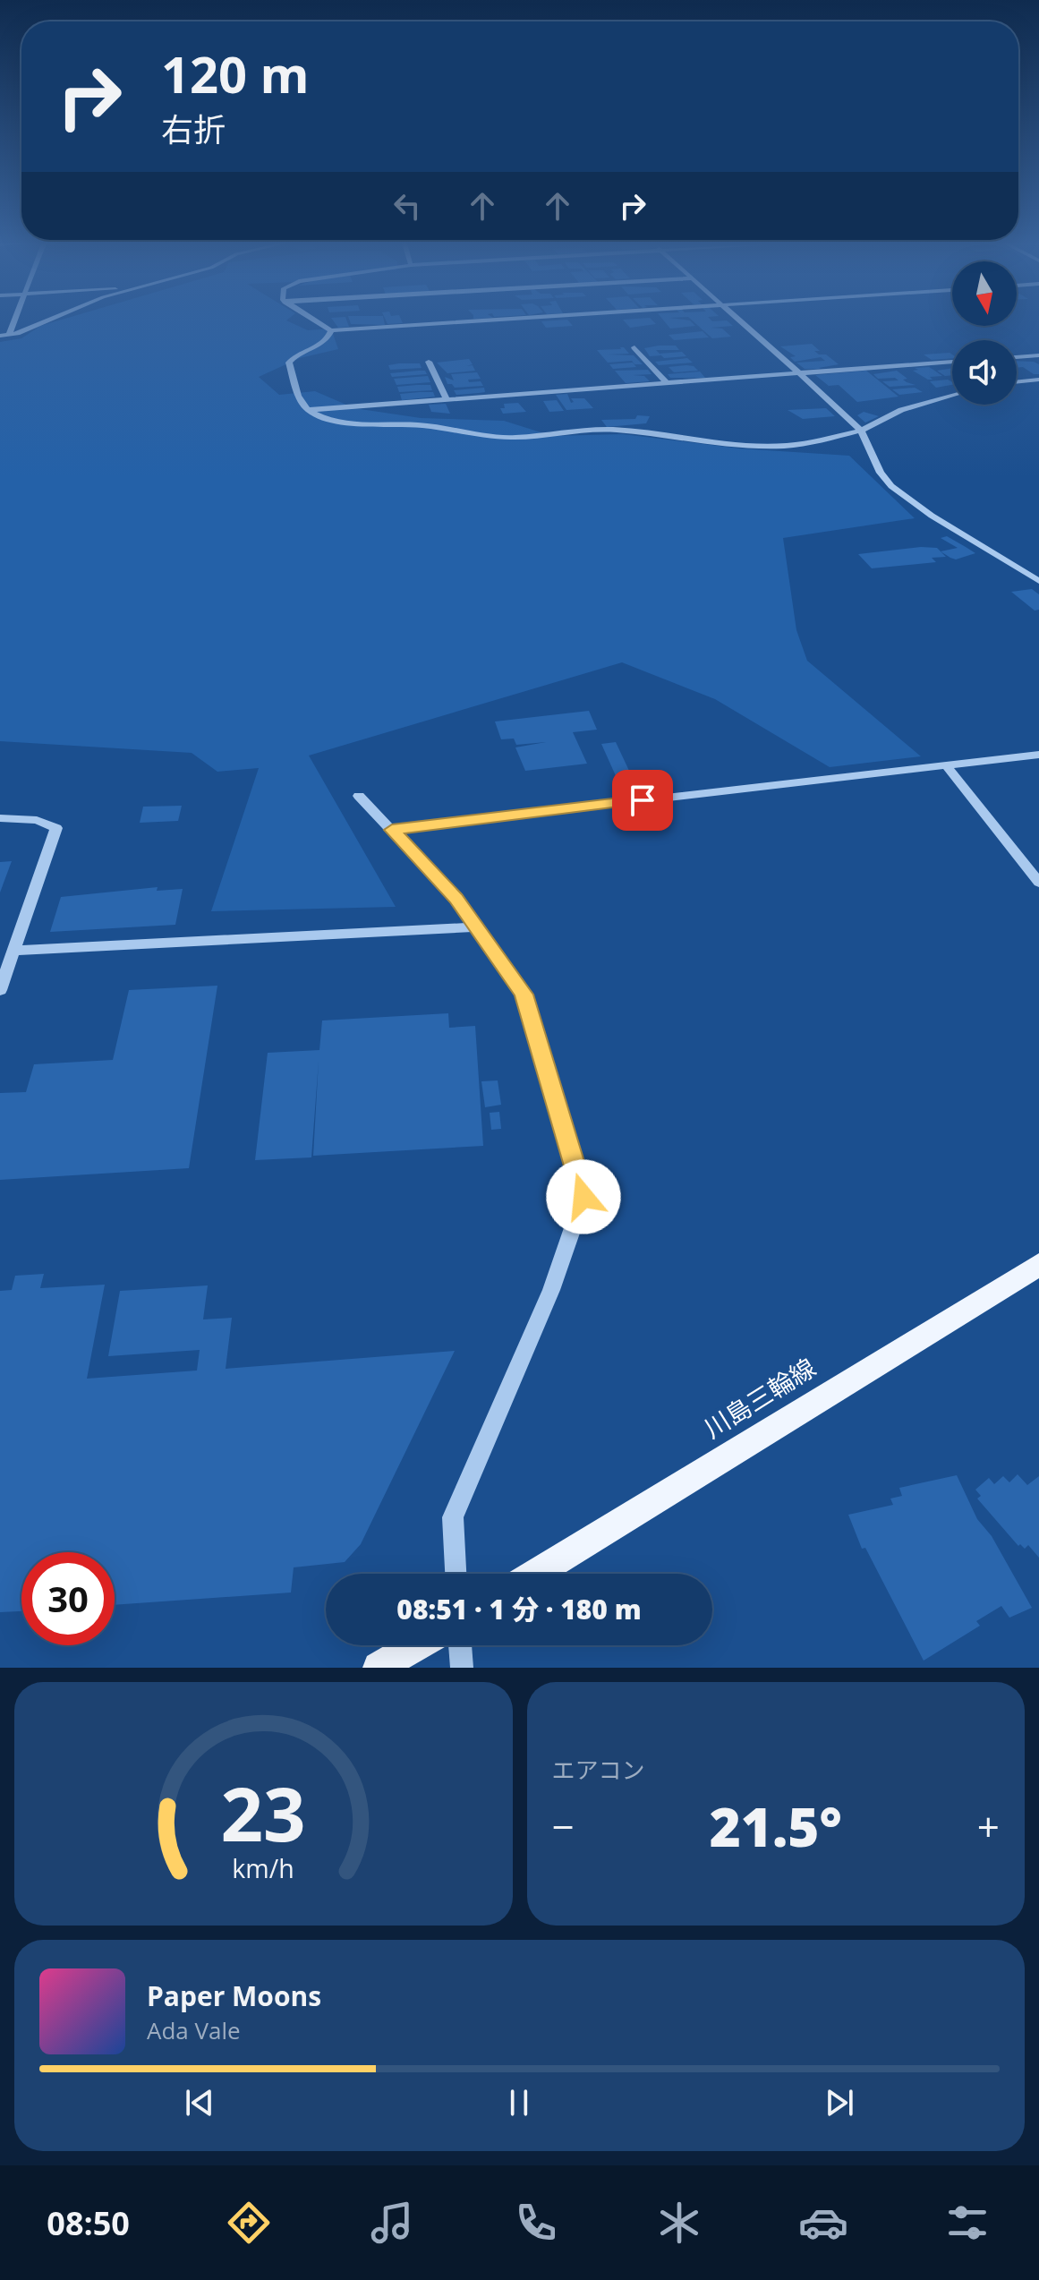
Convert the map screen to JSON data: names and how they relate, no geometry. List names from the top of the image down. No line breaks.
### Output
{"streets":{"main road":["川島三輪線"]},"north":"bottom","page":{"turn":["120 m","右折"],"limit":"30","trip":"08:51 · 1 分 · 180 m","tile":"エアコン","heat":["−","21.5°","+"],"song":["Paper Moons","Ada Vale"],"tabs":"08:50","gauge":["23","km/h"]}}
